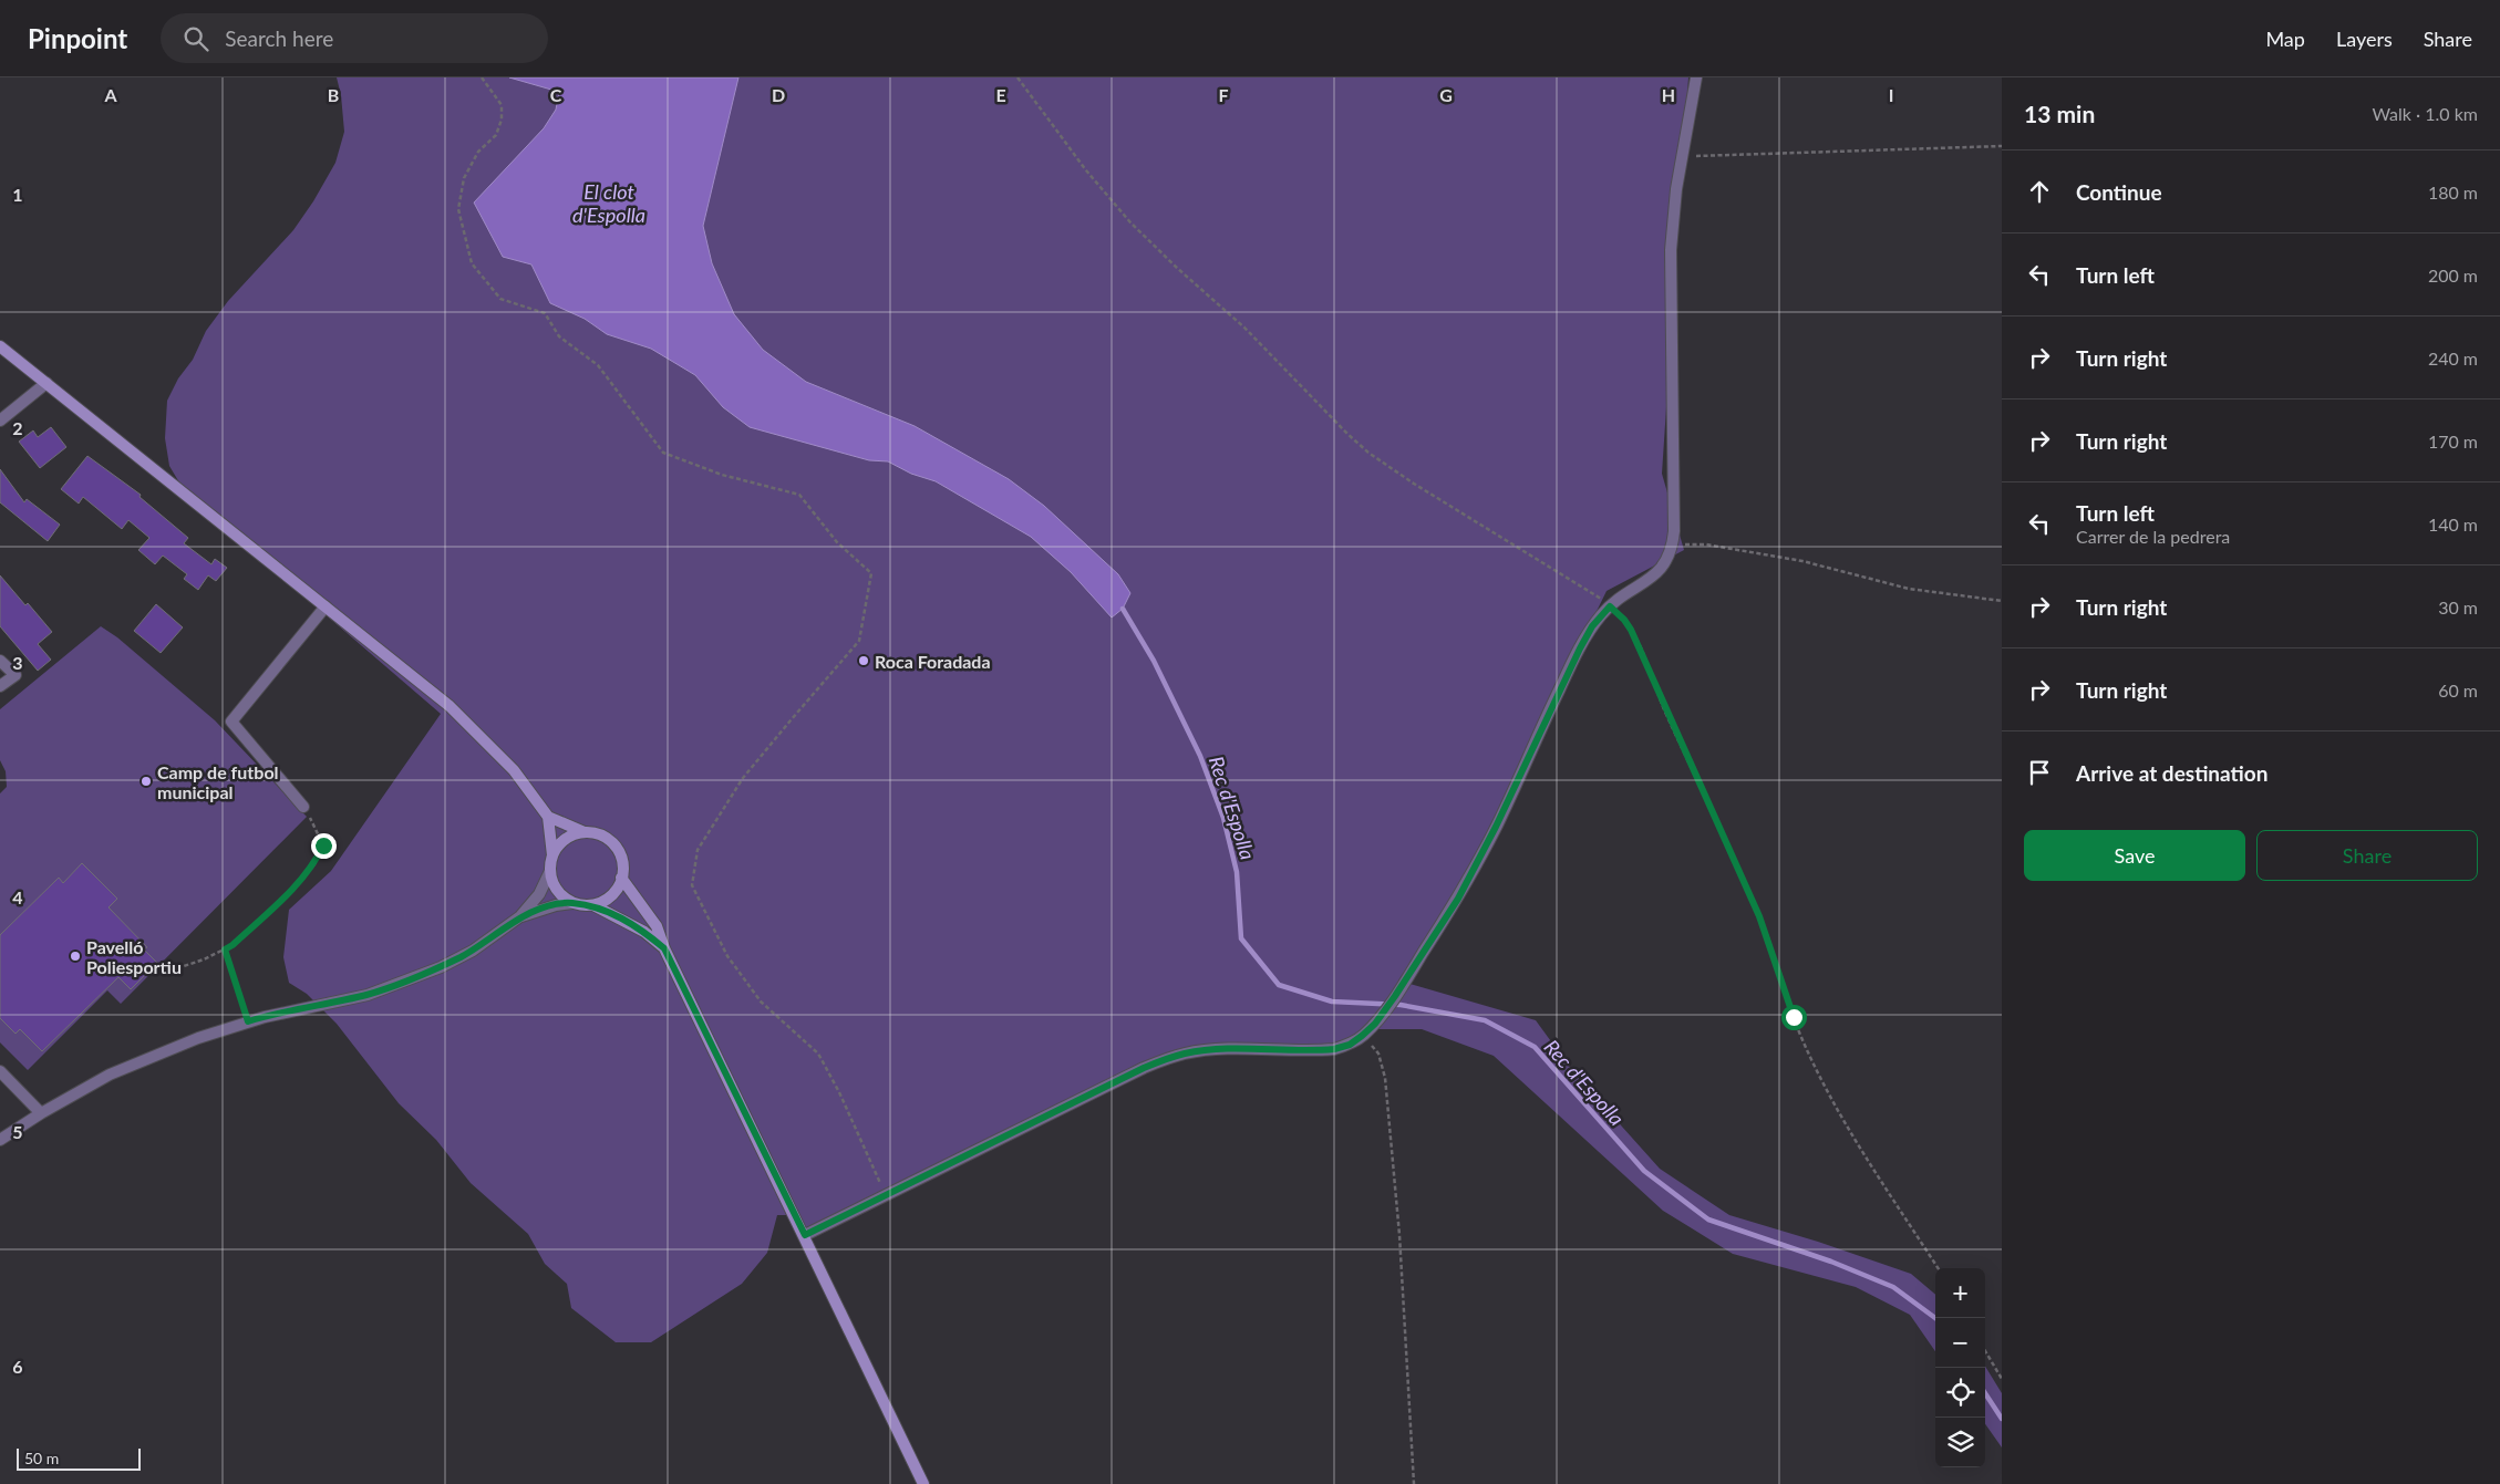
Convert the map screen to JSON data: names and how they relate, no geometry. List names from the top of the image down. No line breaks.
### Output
{"water":["El clot d'Espolla","Rec d'Espolla"],"places":["Roca Foradada","Camp de futbol municipal","Pavelló Poliesportiu"],"scale_bar":"50 m","page":{"header":"Pinpoint","search":"Search here","nav":["Map","Layers","Share"],"heading":["13 min","Walk · 1.0 km"],"list":[["Continue","180 m"],["Turn left","200 m"],["Turn right","240 m"],["Turn right","170 m"],["Turn left","Carrer de la pedrera","140 m"],["Turn right","30 m"],["Turn right","60 m"],"Arrive at destination"],"buttons":["Save","Share"],"map_buttons":["+","−"],"scale":"50 m"},"grid":{"columns":["A","B","C","D","E","F","G","H","I"],"rows":["1","2","3","4","5","6"]}}
